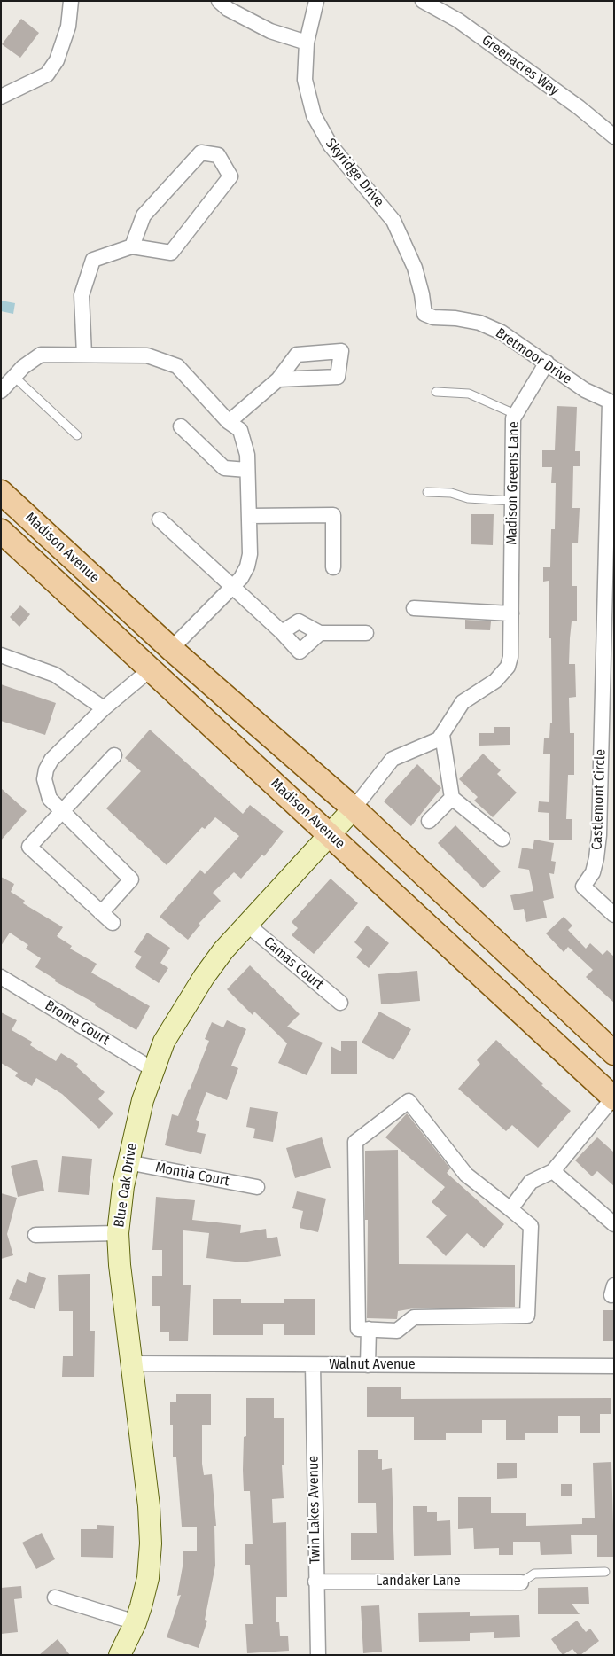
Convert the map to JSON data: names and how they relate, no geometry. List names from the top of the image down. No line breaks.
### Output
{"streets":{"main road":["Madison Avenue"],"street":["Greenacres Way","Skyridge Drive","Bretmoor Drive","Madison Greens Lane","Castlemont Circle","Camas Court","Brome Court","Montia Court","Blue Oak Drive","Walnut Avenue","Twin Lakes Avenue","Landaker Lane"]},"crossings":[["Skyridge Drive","Bretmoor Drive"],["Bretmoor Drive","Madison Greens Lane"],["Bretmoor Drive","Castlemont Circle"],["Madison Avenue","Blue Oak Drive"],["Camas Court","Blue Oak Drive"],["Brome Court","Blue Oak Drive"],["Montia Court","Blue Oak Drive"],["Blue Oak Drive","Walnut Avenue"],["Walnut Avenue","Twin Lakes Avenue"],["Twin Lakes Avenue","Landaker Lane"]]}
